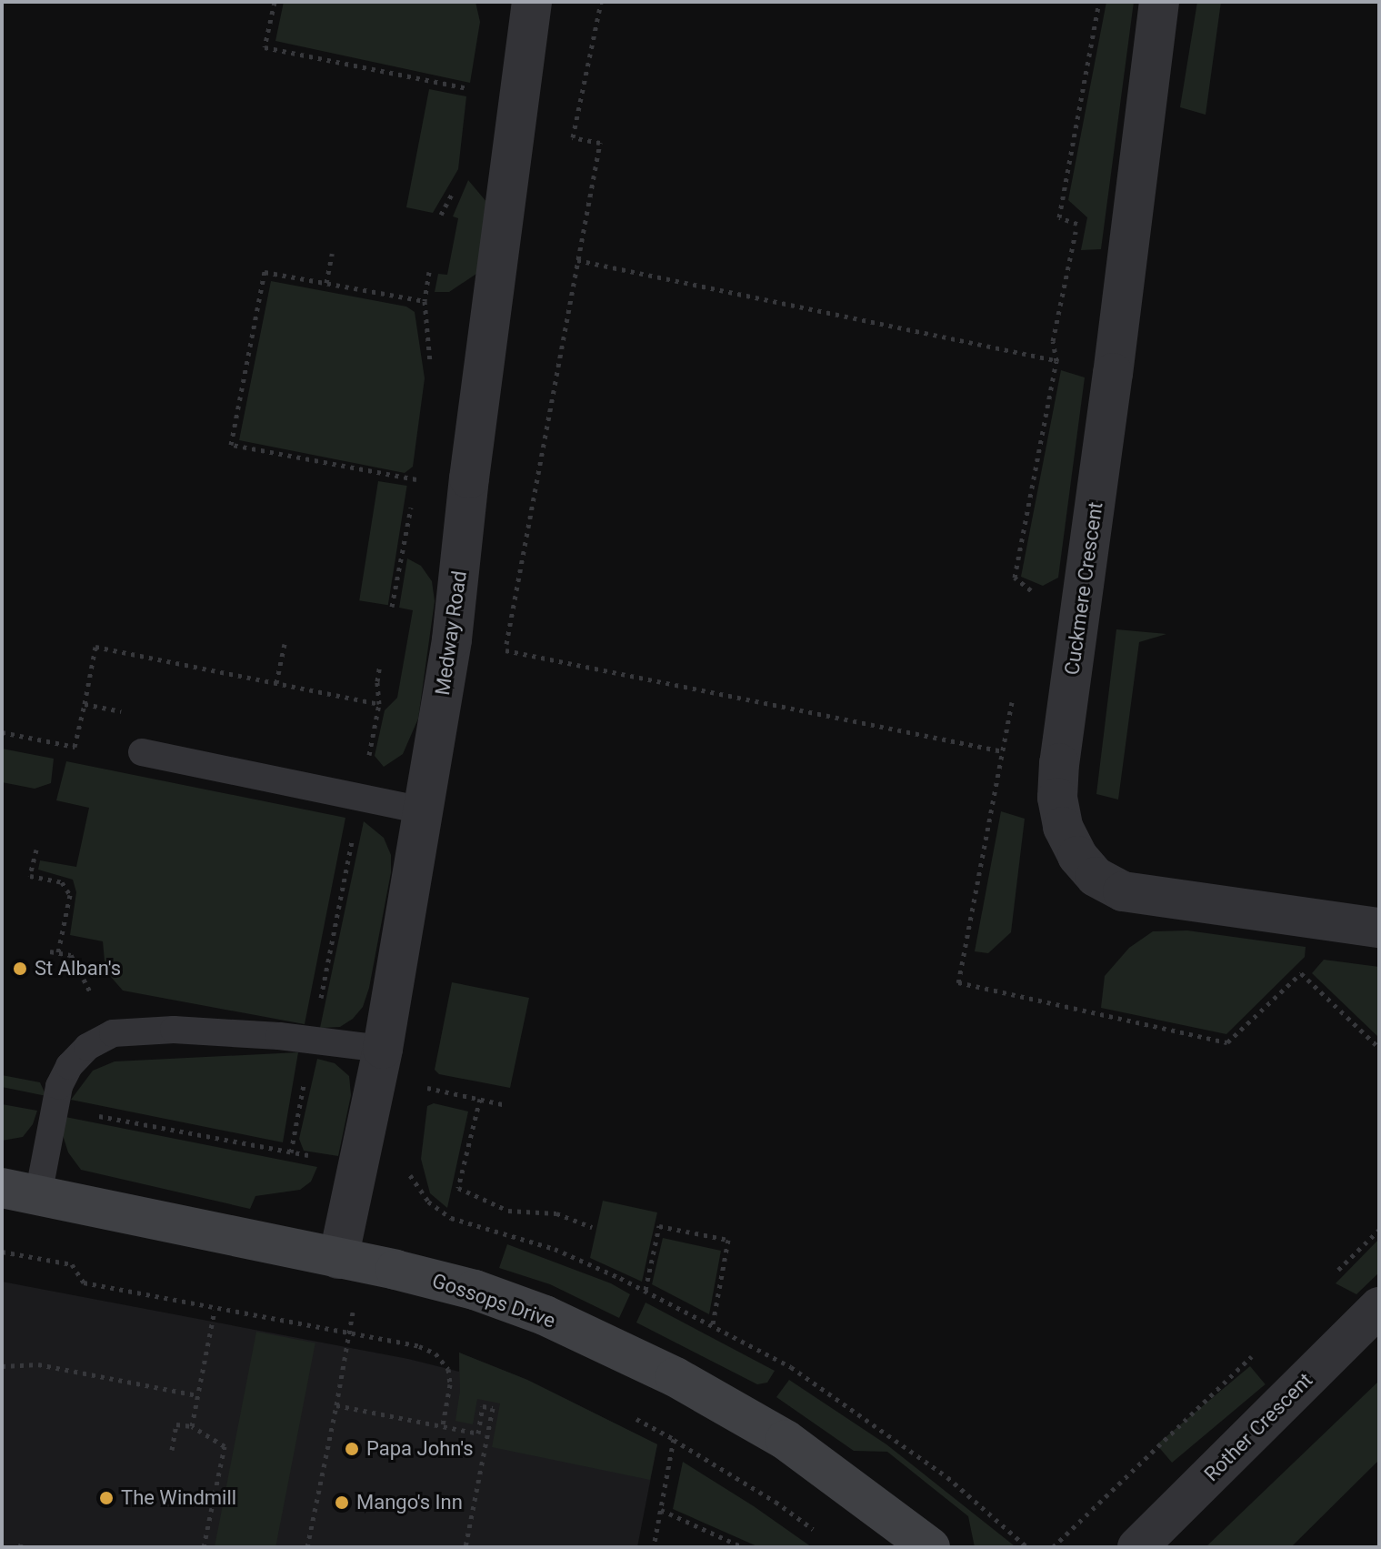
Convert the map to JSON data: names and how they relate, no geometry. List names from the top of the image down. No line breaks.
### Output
{"streets":{"street":["Cuckmere Crescent","Medway Road","Gossops Drive","Rother Crescent"]},"crossings":[["Medway Road","Gossops Drive"]],"places":["St Alban's","Papa John's","The Windmill","Mango's Inn"]}
